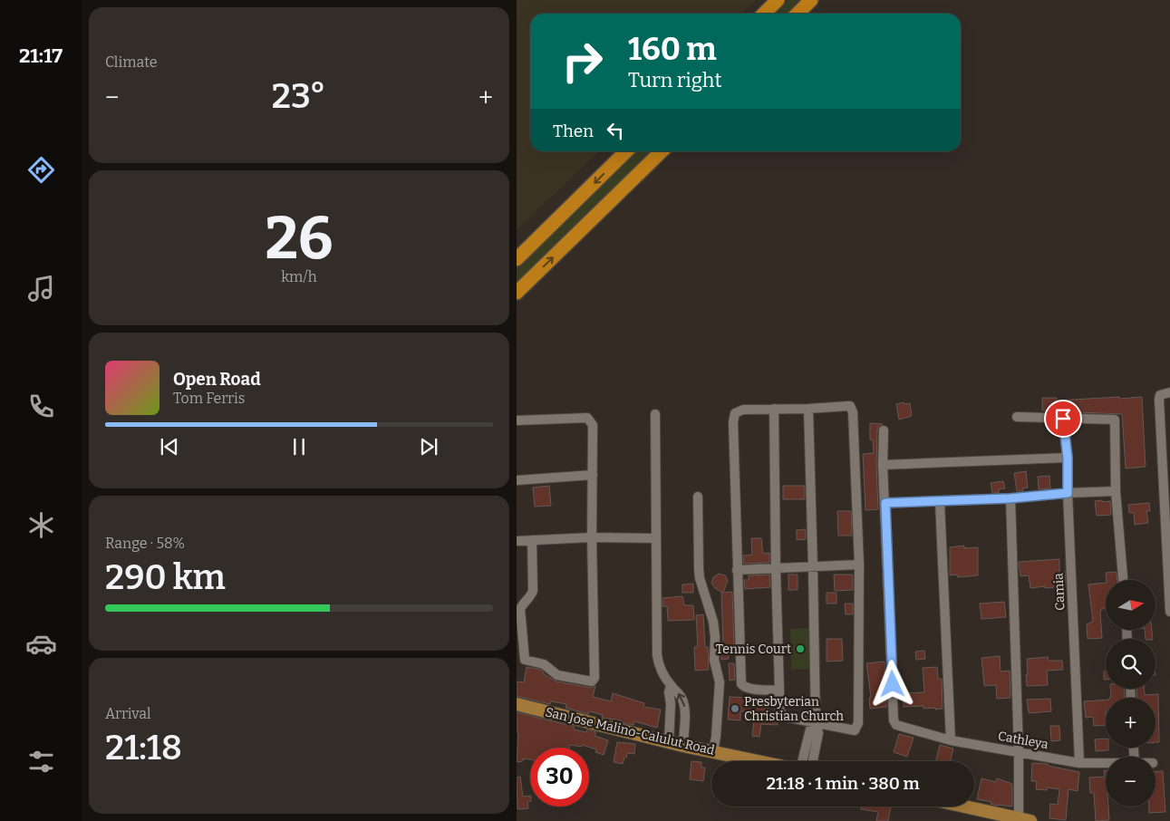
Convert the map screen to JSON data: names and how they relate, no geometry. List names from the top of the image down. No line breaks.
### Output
{"streets":{"main road":["San Jose Malino-Calulut Road"],"street":["Camia","Cathleya"]},"crossings":[["Camia","Cathleya"]],"places":["Tennis Court","Presbyterian Christian Church"],"north":"right","page":{"tabs":"21:17","tile":["Climate",["26","km/h"],["Range · 58%","290 km"],["Arrival","21:18"]],"turn":["160 m","Turn right"],"heat":["−","23°","+"],"then":"Then","song":["Open Road","Tom Ferris"],"map_buttons":["+","−"],"limit":"30","trip":"21:18 · 1 min · 380 m"}}
